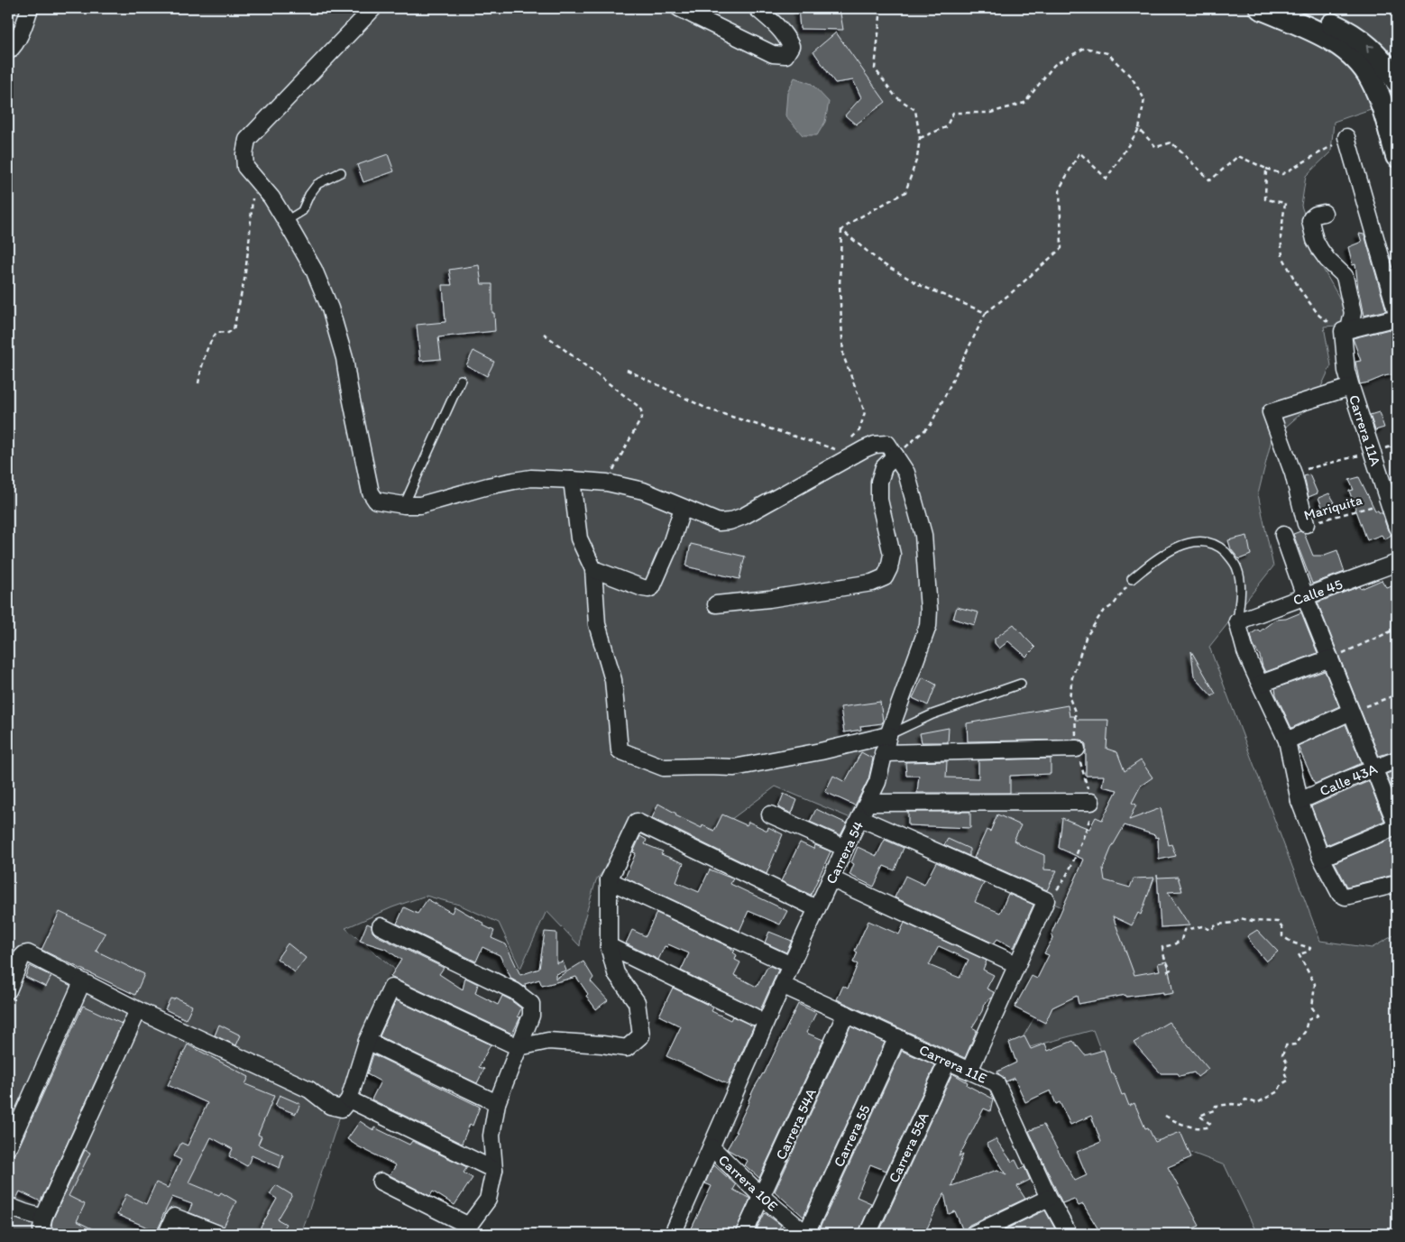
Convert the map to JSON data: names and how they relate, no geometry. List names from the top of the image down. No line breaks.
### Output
{"streets":{"street":["Carrera 11A","Calle 45","Calle 43A","Carrera 54","Carrera 11E","Carrera 54A","Carrera 55","Carrera 55A","Carrera 10E"],"path":["Mariquita"]},"crossings":[["Carrera 11A","Mariquita"],["Carrera 54","Carrera 11E"],["Carrera 54","Carrera 10E"],["Carrera 11E","Carrera 54A"],["Carrera 11E","Carrera 55"],["Carrera 11E","Carrera 55A"],["Carrera 54A","Carrera 10E"],["Carrera 55","Carrera 10E"]]}
